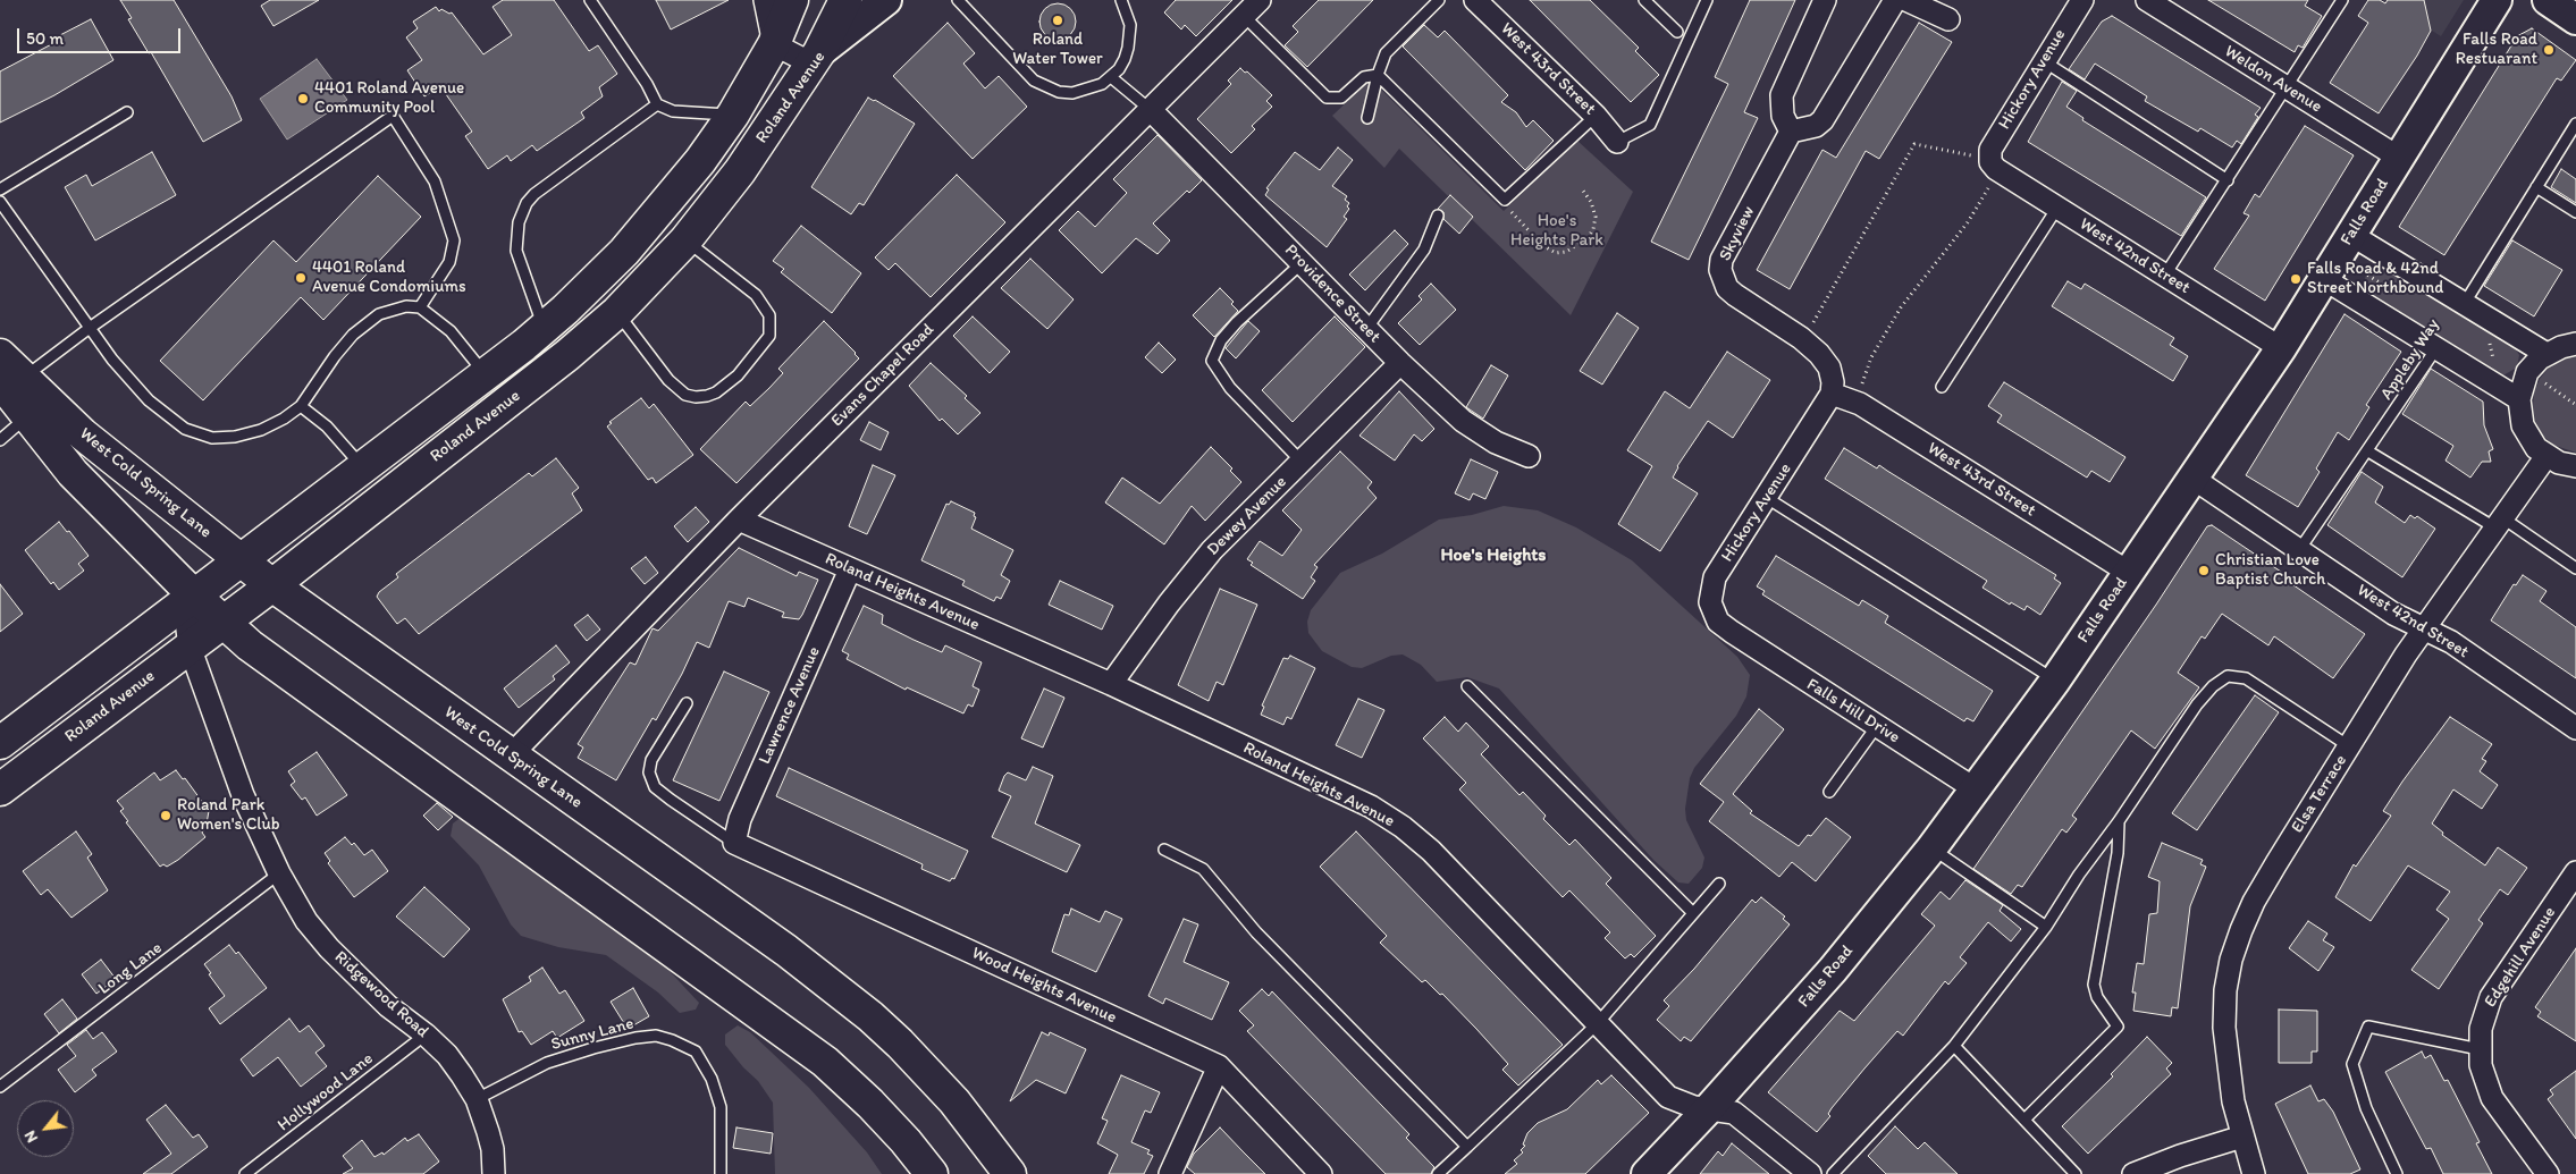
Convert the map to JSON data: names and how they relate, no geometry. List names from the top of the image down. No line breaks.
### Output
{"streets":{"main road":["Roland Avenue","Falls Road","West Cold Spring Lane"],"street":["West 43rd Street","Hickory Avenue","Weldon Avenue","Skyview","West 42nd Street","Providence Street","Evans Chapel Road","Dewey Avenue","Roland Heights Avenue","Lawrence Avenue","Falls Hill Drive","Elsa Terrace","Edgehill Avenue","Wood Heights Avenue","Ridgewood Road"],"lane":["Appleby Way","Long Lane","Sunny Lane","Hollywood Lane"]},"crossings":[["West 43rd Street","Hickory Avenue"],["West 43rd Street","Falls Road"],["West 43rd Street","Skyview"],["Hickory Avenue","Skyview"],["Hickory Avenue","West 42nd Street"],["Hickory Avenue","Falls Hill Drive"],["Weldon Avenue","Falls Road"],["Roland Avenue","West Cold Spring Lane"],["Roland Avenue","Ridgewood Road"],["Falls Road","West 42nd Street"],["Falls Road","Roland Heights Avenue"],["Falls Road","Falls Hill Drive"],["West 42nd Street","Appleby Way"],["West 42nd Street","Elsa Terrace"],["Providence Street","Evans Chapel Road"],["Providence Street","Dewey Avenue"],["Evans Chapel Road","West Cold Spring Lane"],["Evans Chapel Road","Roland Heights Avenue"],["West Cold Spring Lane","Ridgewood Road"],["Dewey Avenue","Roland Heights Avenue"],["Roland Heights Avenue","Lawrence Avenue"],["Lawrence Avenue","Wood Heights Avenue"],["Long Lane","Ridgewood Road"],["Ridgewood Road","Sunny Lane"],["Ridgewood Road","Hollywood Lane"]],"districts":["Hoe's Heights"],"parks":["Hoe's Heights Park"],"places":["Roland Water Tower","Falls Road Restuarant","4401 Roland Avenue Community Pool","4401 Roland Avenue Condomiums","Falls Road & 42nd Street Northbound","Christian Love Baptist Church","Roland Park Women's Club"],"scale_bar":"50 m","north":"bottom left"}
